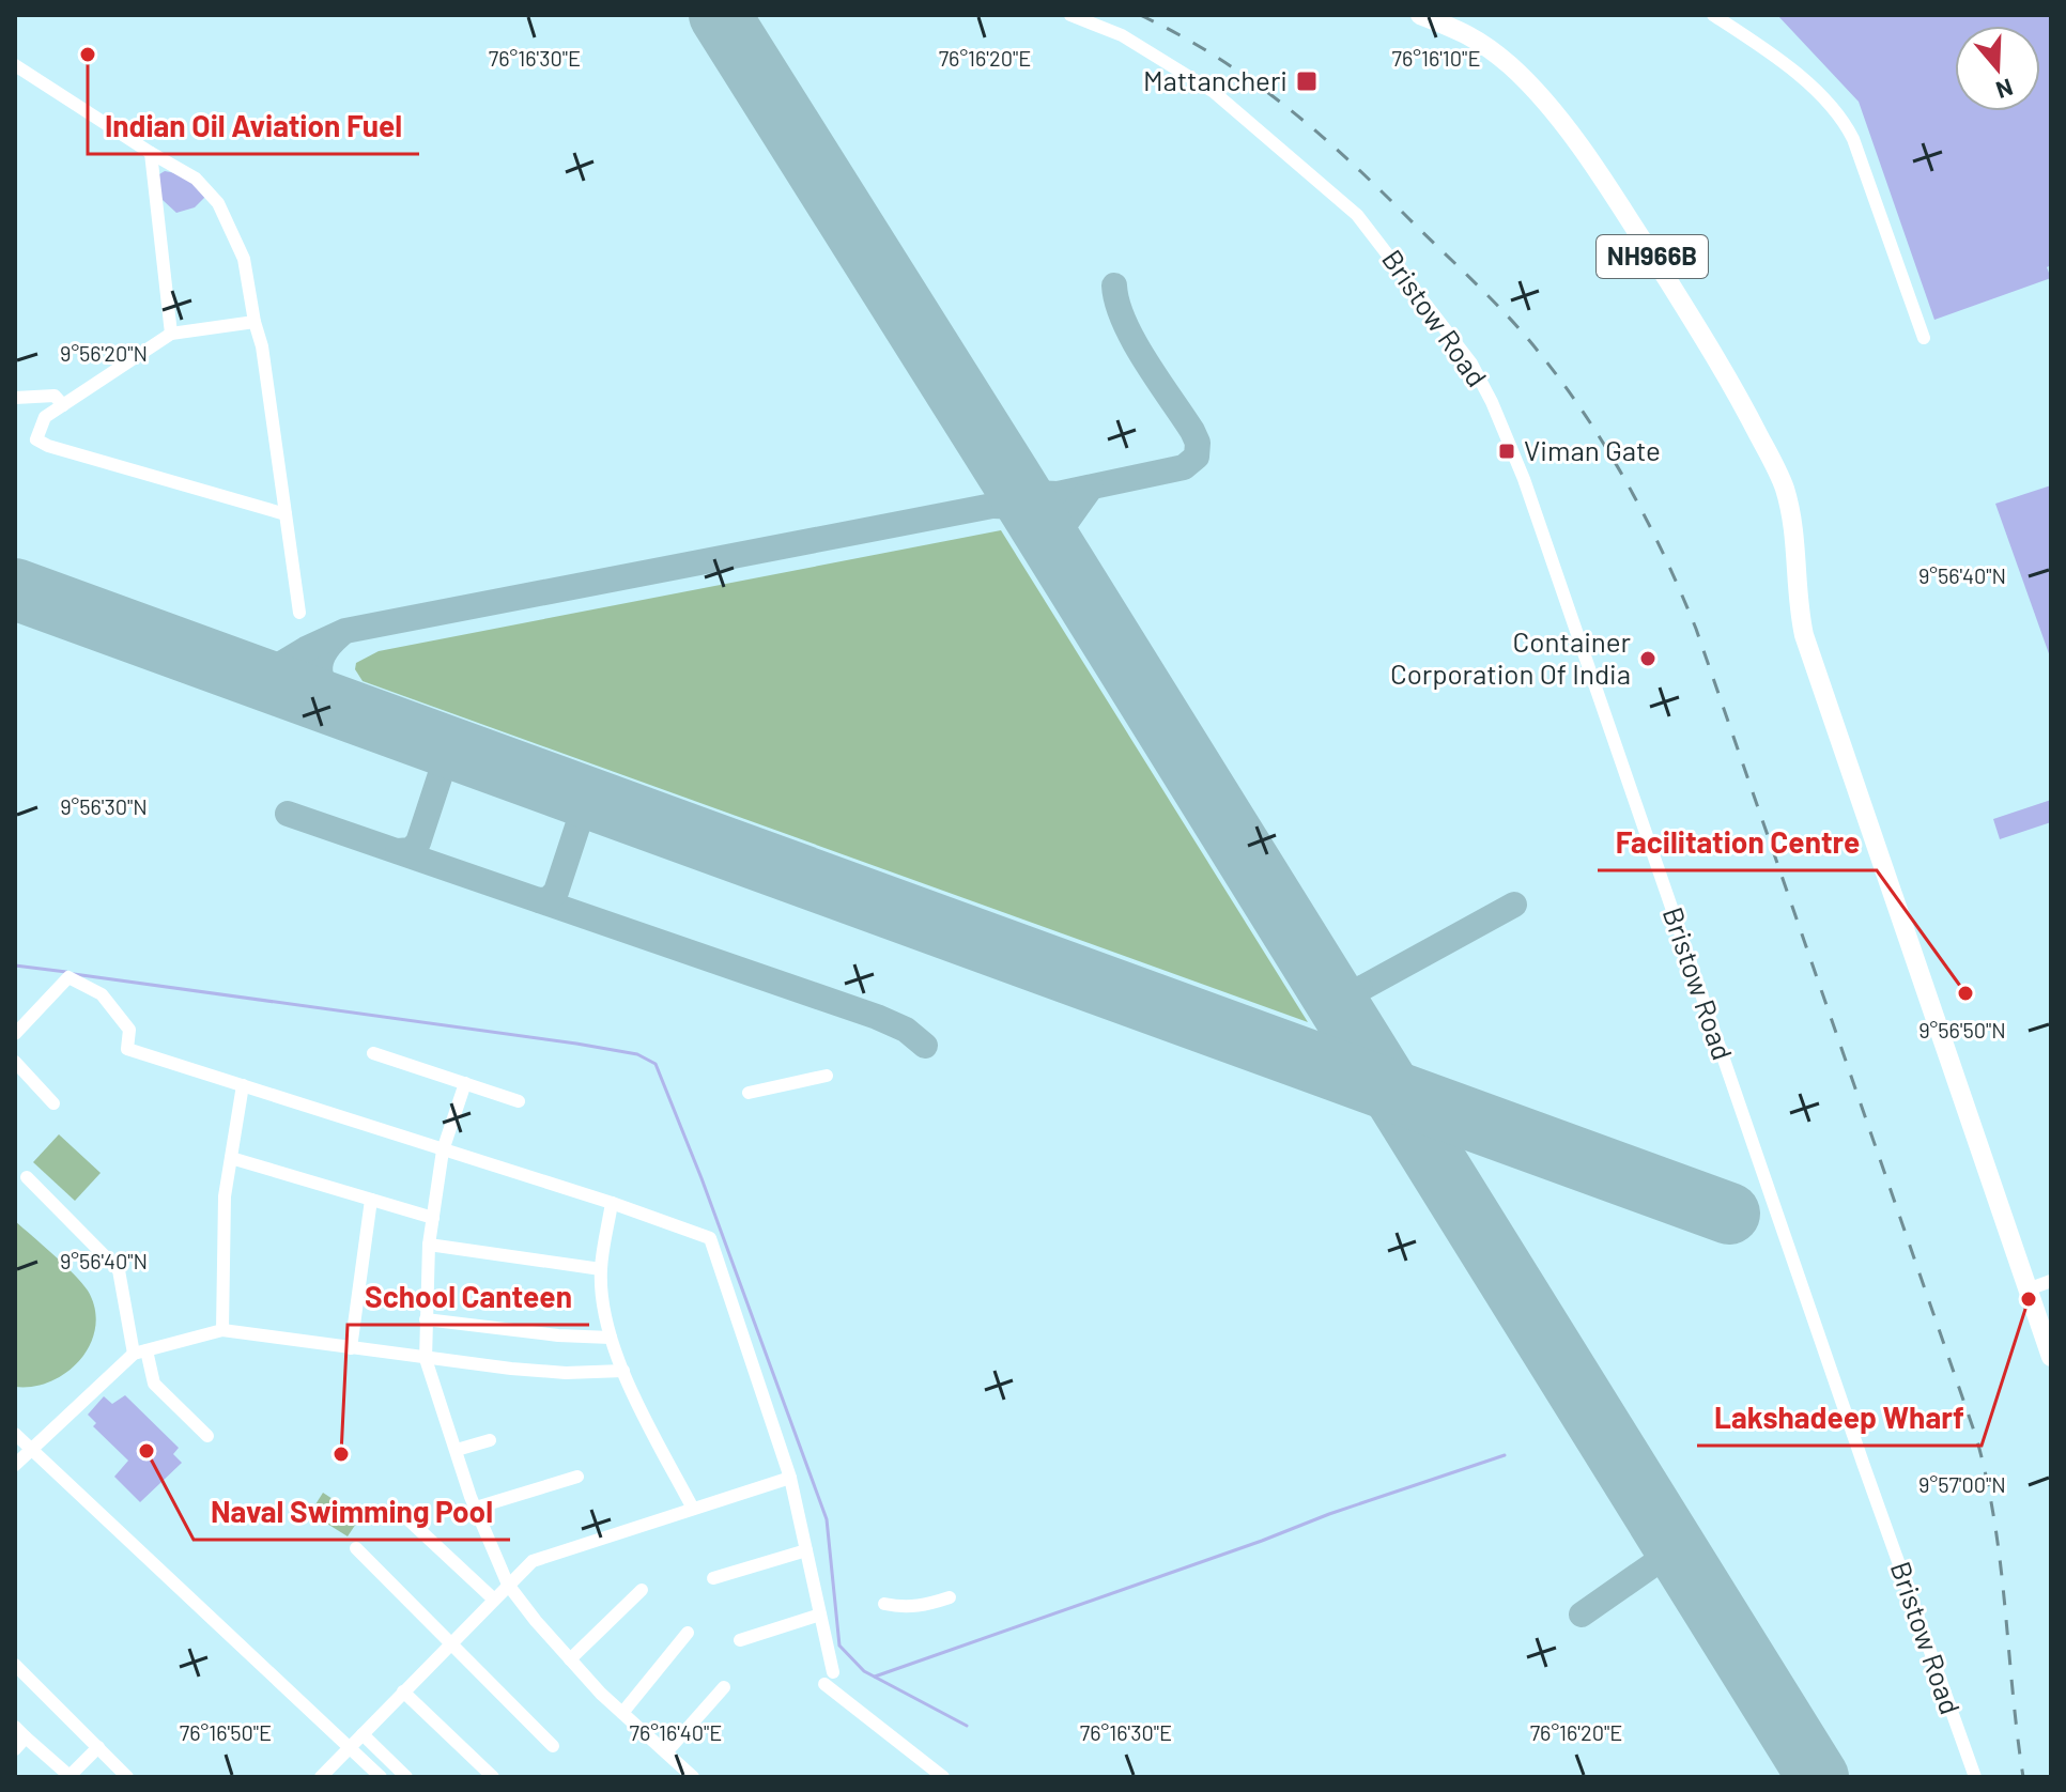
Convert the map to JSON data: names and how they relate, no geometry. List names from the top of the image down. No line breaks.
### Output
{"streets":{"highway":["NH966B"],"street":["Bristow Road"]},"places":{"other":["Indian Oil Aviation Fuel","Container Corporation Of India","Facilitation Centre","Lakshadeep Wharf","Naval Swimming Pool","School Canteen"],"transit":["Mattancheri","Viman Gate"]},"north":"bottom","coordinates":["76°16'30\"E","76°16'20\"E","76°16'10\"E","9°56'20\"N","9°56'40\"N","9°56'30\"N","9°56'50\"N","9°57'00\"N","76°16'50\"E","76°16'40\"E"]}
